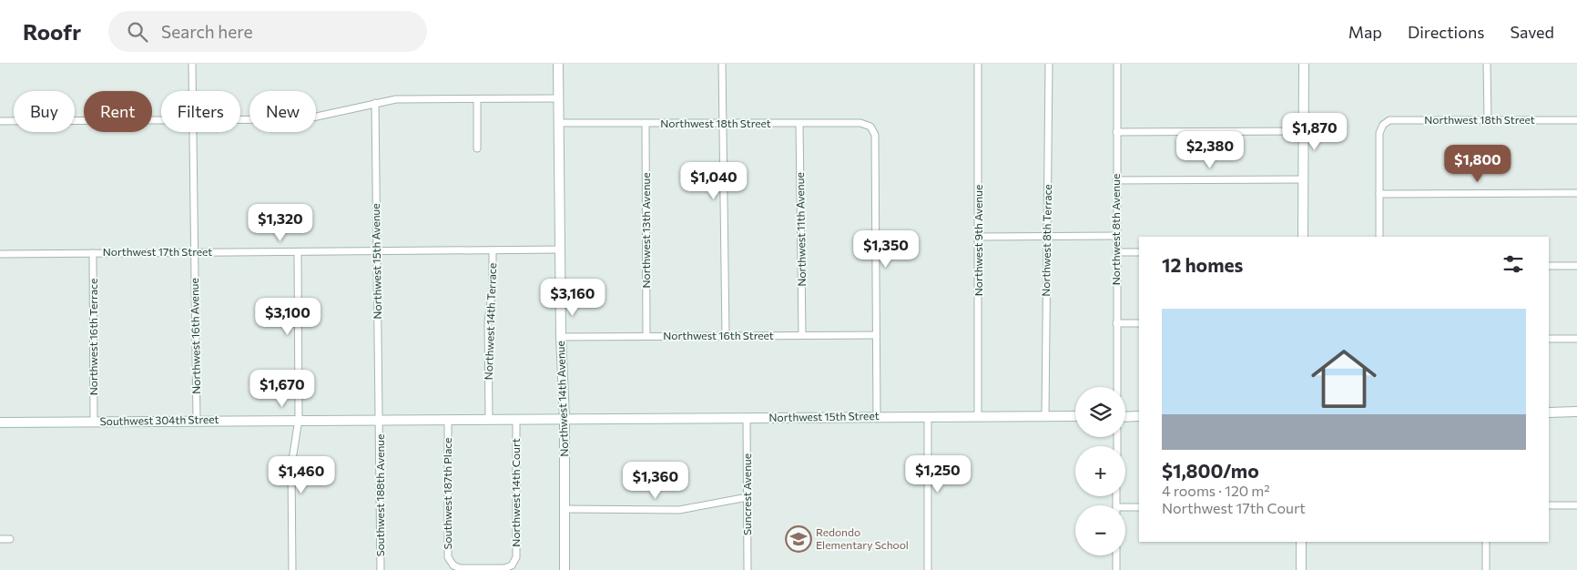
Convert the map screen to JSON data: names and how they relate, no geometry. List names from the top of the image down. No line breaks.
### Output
{"streets":{"street":["Northwest 18th Street","Northwest 11th Avenue","Northwest 8th Avenue","Northwest 13th Avenue","Northwest 9th Avenue","Northwest 8th Terrace","Northwest 17th Street","Northwest 15th Avenue","Northwest 14th Terrace","Northwest 16th Avenue","Northwest 16th Street","Northwest 16th Terrace","Northwest 14th Avenue","Northwest 15th Street","Southwest 304th Street","Northwest 14th Court","Southwest 187th Place","Suncrest Avenue","Southwest 188th Avenue"]},"crossings":[["Northwest 18th Street","Northwest 11th Avenue"],["Northwest 18th Street","Northwest 13th Avenue"],["Northwest 18th Street","Northwest 16th Street"],["Northwest 18th Street","Northwest 14th Avenue"],["Northwest 11th Avenue","Northwest 16th Street"],["Northwest 13th Avenue","Northwest 16th Street"],["Northwest 9th Avenue","Northwest 15th Street"],["Northwest 8th Terrace","Northwest 15th Street"],["Northwest 17th Street","Northwest 15th Avenue"],["Northwest 17th Street","Northwest 14th Terrace"],["Northwest 17th Street","Northwest 16th Avenue"],["Northwest 17th Street","Northwest 16th Terrace"],["Northwest 17th Street","Northwest 14th Avenue"],["Northwest 15th Avenue","Southwest 304th Street"],["Northwest 15th Avenue","Southwest 188th Avenue"],["Northwest 14th Terrace","Southwest 304th Street"],["Northwest 16th Avenue","Southwest 304th Street"],["Northwest 16th Street","Northwest 14th Avenue"],["Northwest 16th Terrace","Southwest 304th Street"],["Northwest 14th Avenue","Northwest 15th Street"],["Northwest 14th Avenue","Southwest 304th Street"],["Northwest 15th Street","Southwest 304th Street"],["Northwest 15th Street","Suncrest Avenue"],["Southwest 304th Street","Northwest 14th Court"],["Southwest 304th Street","Southwest 187th Place"],["Southwest 304th Street","Southwest 188th Avenue"],["Northwest 14th Court","Southwest 187th Place"]],"places":{"school or university":["Redondo Elementary School"]},"page":{"header":"Roofr","search":"Search here","nav":["Map","Directions","Saved"],"chip":["Buy","Rent","Filters","New"],"price":["$1,870","$2,380","$1,800","$1,040","$1,320","$1,350","$3,160","$3,100","$1,670","$1,250","$1,460","$1,360"],"heading":"12 homes","list":[{"name":"$1,800/mo","note":"4 rooms · 120 m² · Northwest 17th Court"}],"map_buttons":["+","−"]}}
